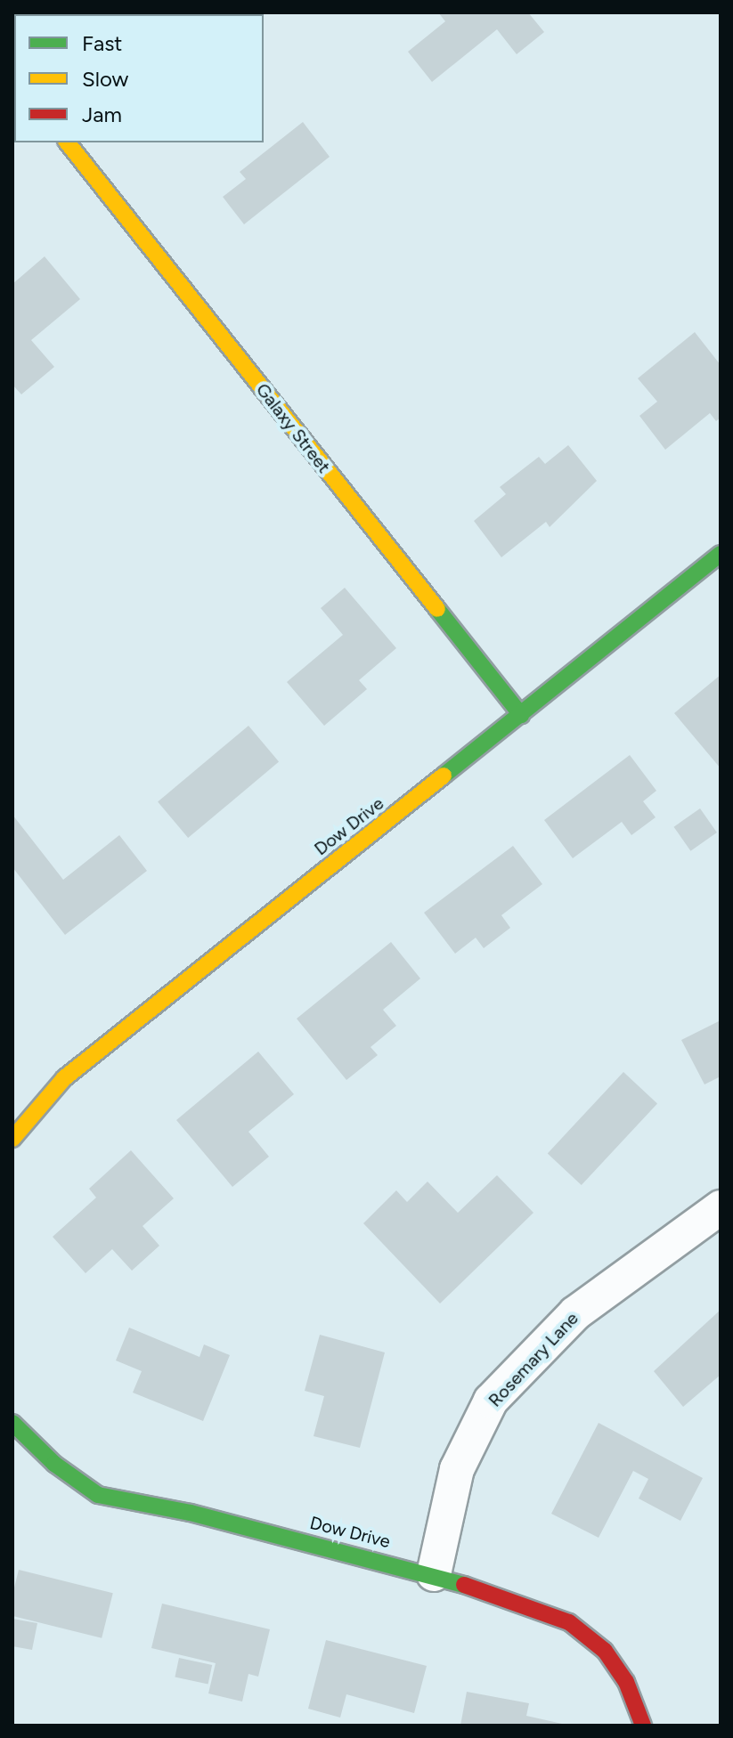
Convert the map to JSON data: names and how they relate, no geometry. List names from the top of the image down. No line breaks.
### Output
{"streets":{"street":["Galaxy Street","Dow Drive","Rosemary Lane"]},"crossings":[["Galaxy Street","Dow Drive"],["Dow Drive","Rosemary Lane"]],"legend":["Fast","Slow","Jam"]}
